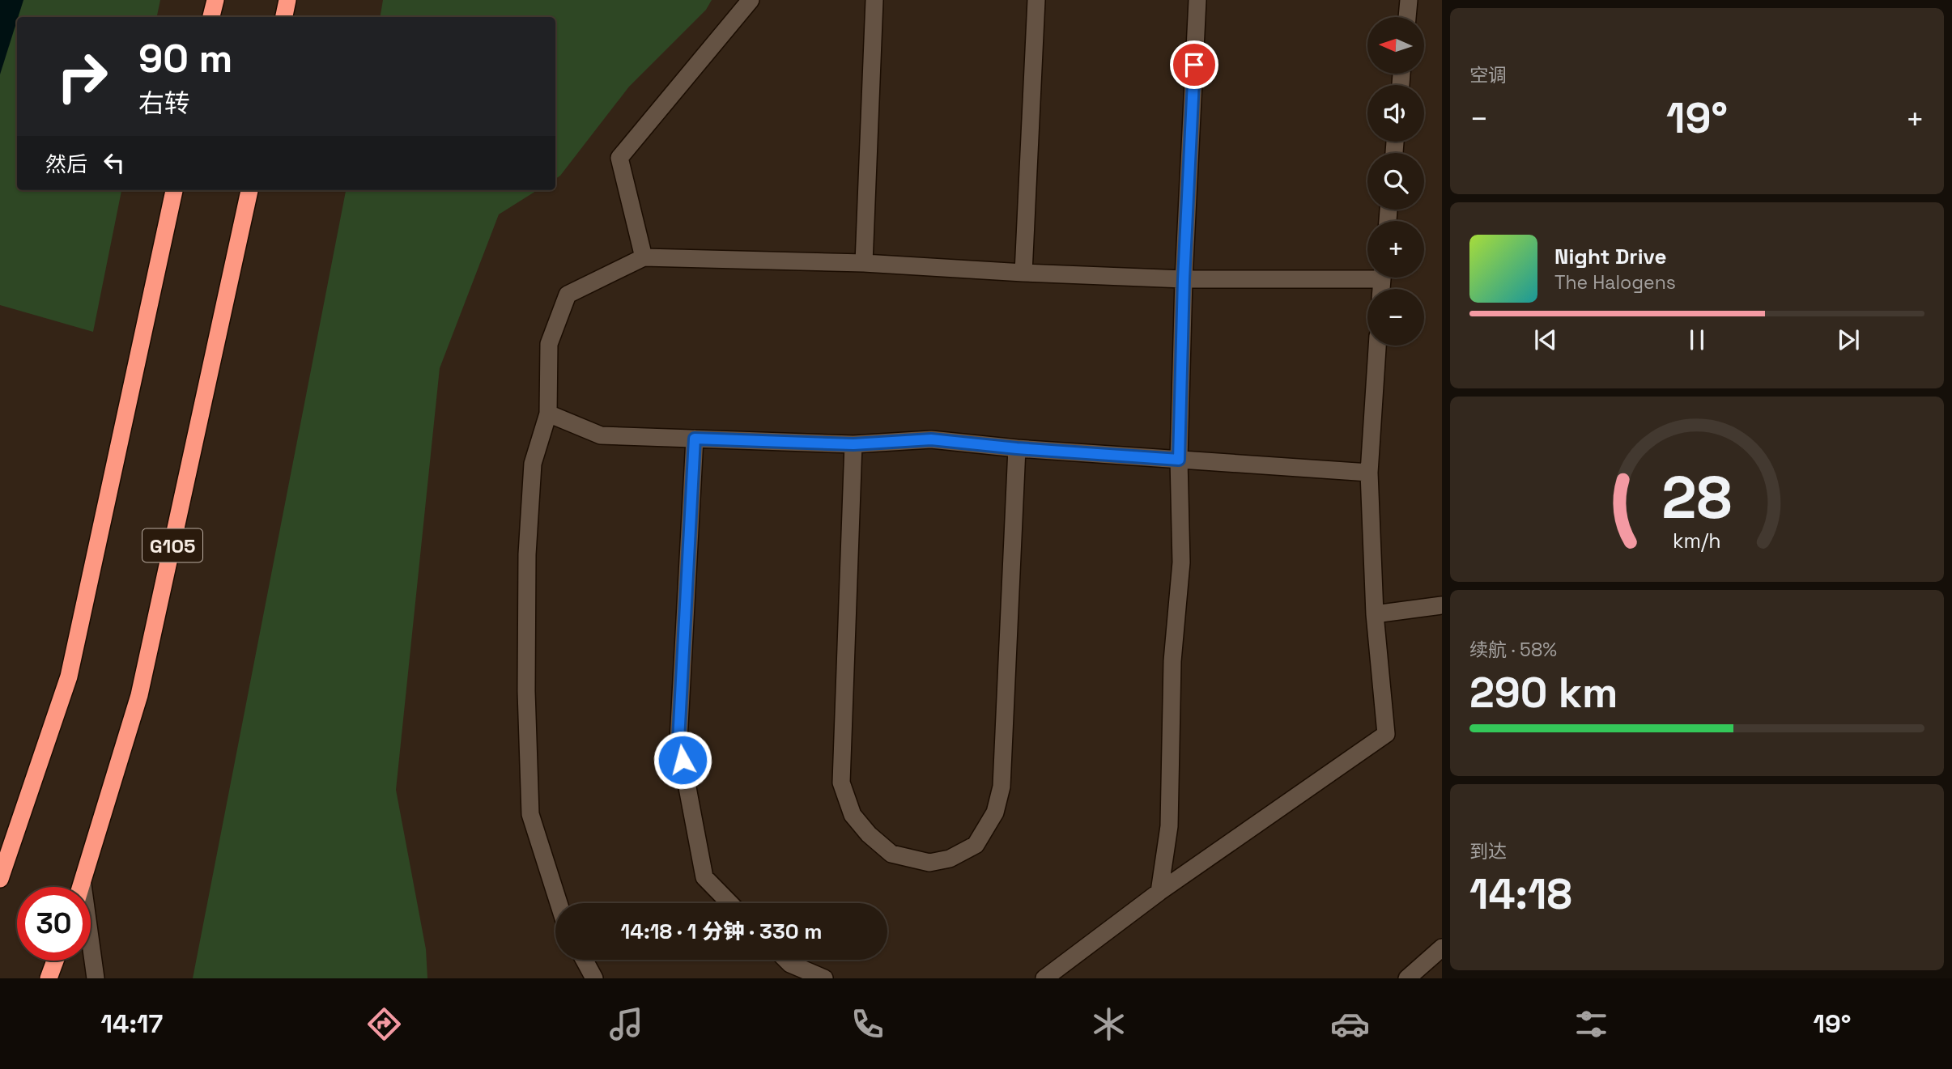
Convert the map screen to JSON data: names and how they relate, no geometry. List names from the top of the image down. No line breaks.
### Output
{"streets":{"highway":["G105"]},"north":"left","page":{"tile":["空调",["续航 · 58%","290 km"],["到达","14:18"]],"map_buttons":["+","−"],"turn":["90 m","右转"],"heat":["−","19°","+"],"then":"然后","song":["Night Drive","The Halogens"],"limit":"30","trip":"14:18 · 1 分钟 · 330 m","tabs":["14:17","19°"],"gauge":["28","km/h"]}}
